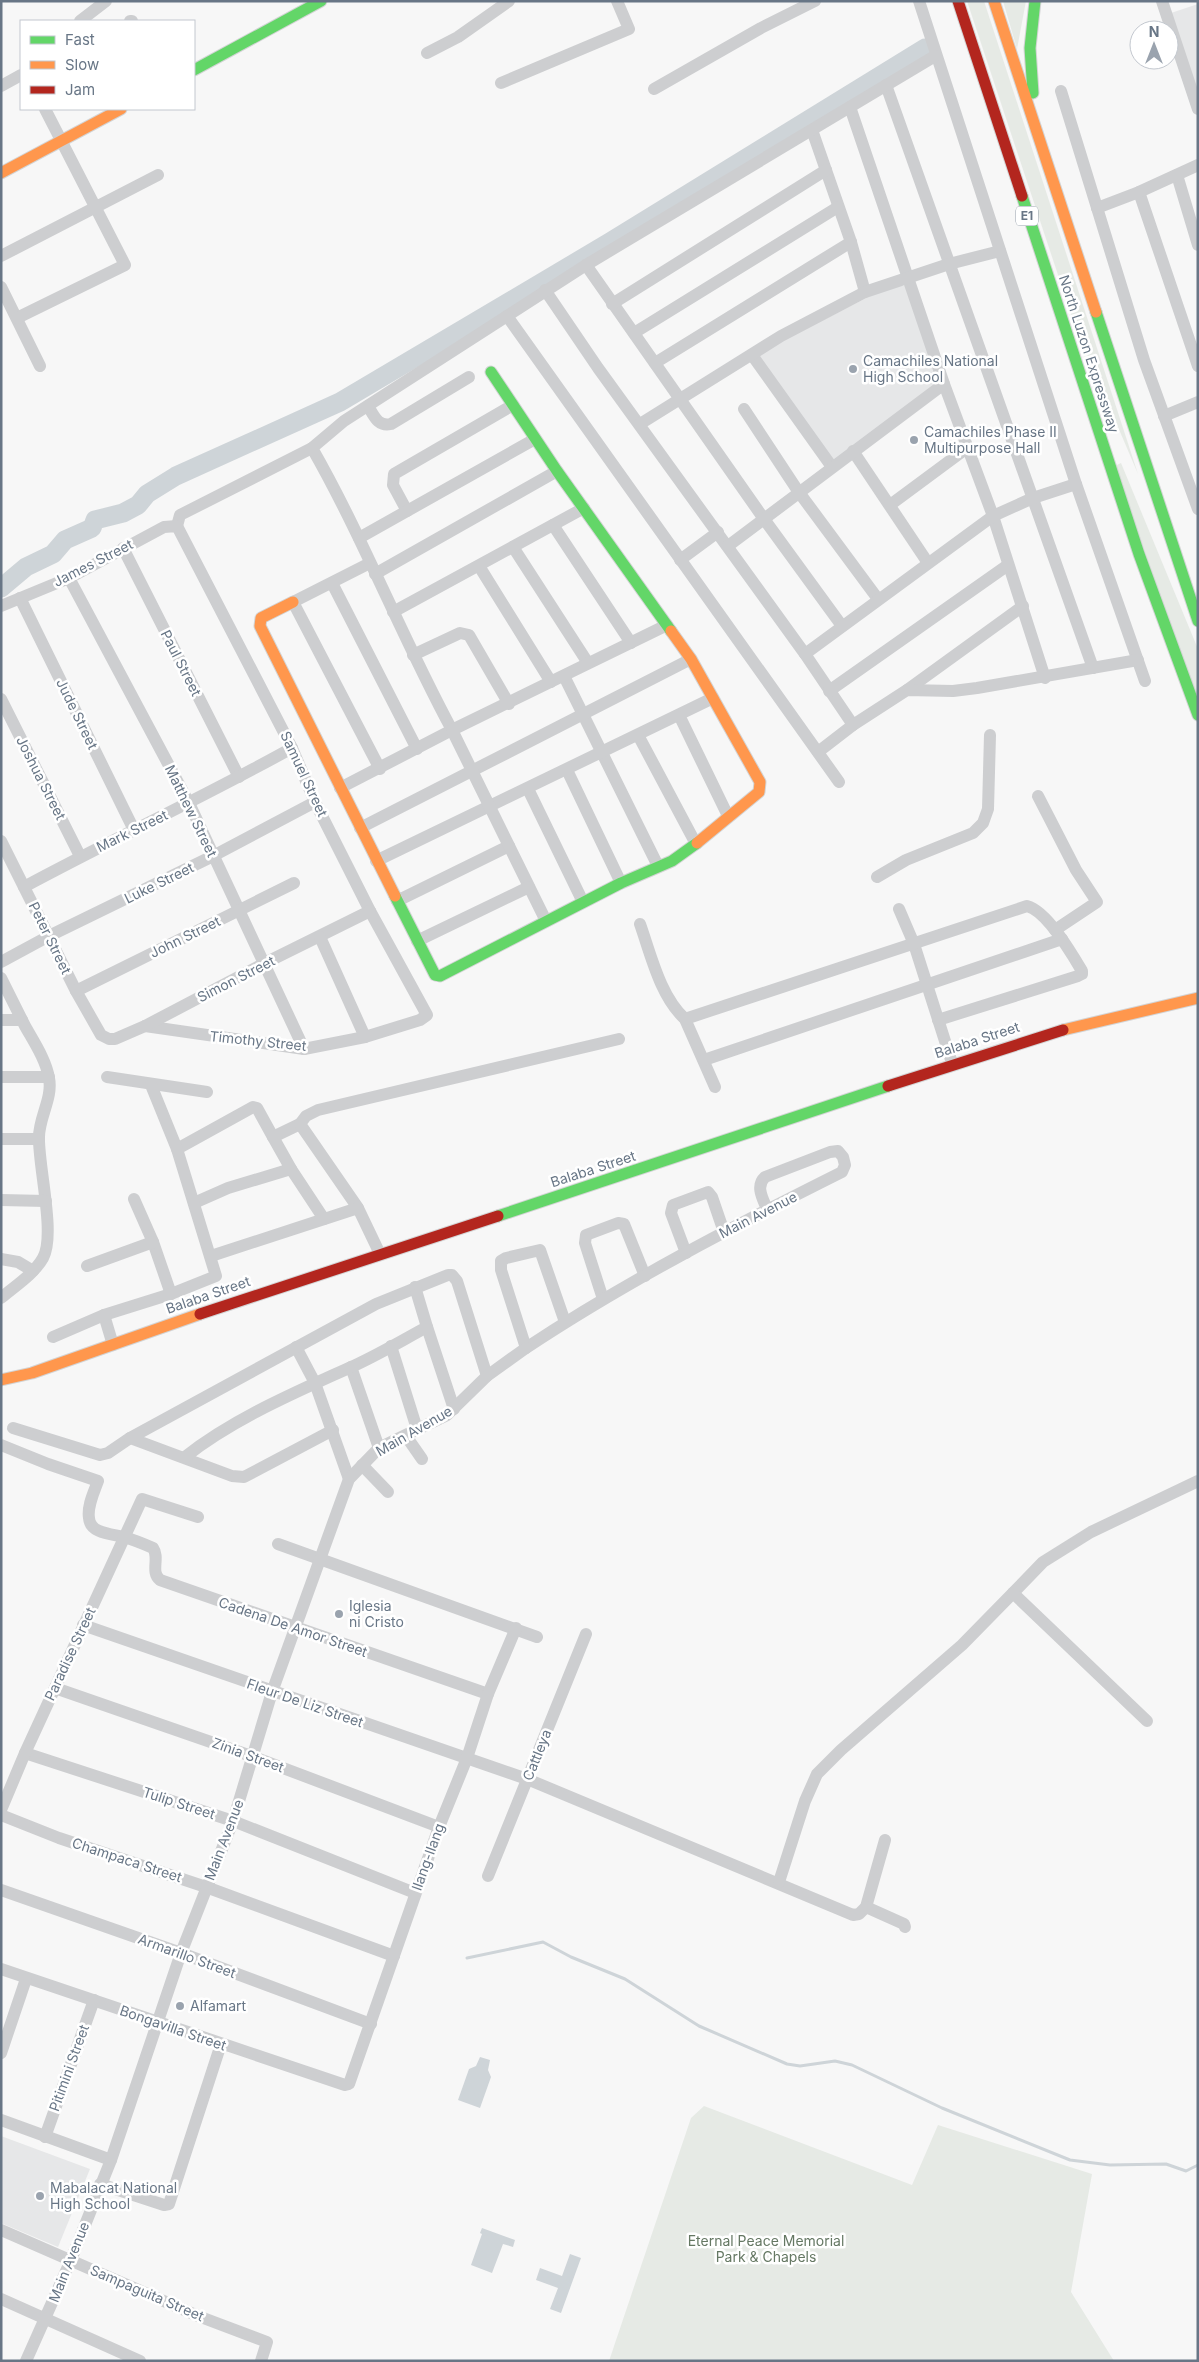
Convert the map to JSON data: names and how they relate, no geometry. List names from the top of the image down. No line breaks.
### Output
{"streets":{"main road":["E1","North Luzon Expressway","Balaba Street"],"street":["James Street","Paul Street","Jude Street","Samuel Street","Joshua Street","Matthew Street","Mark Street","Luke Street","John Street","Peter Street","Simon Street","Timothy Street","Main Avenue","Cadena De Amor Street","Paradise Street","Fleur De Liz Street","Zinia Street","Cattleya","Tulip Street","Ilang-Ilang","Champaca Street","Armarillo Street","Bongavilla Street","Pitimini Street","Sampaguita Street"]},"crossings":[["James Street","Paul Street"],["James Street","Jude Street"],["James Street","Samuel Street"],["James Street","Matthew Street"],["Paul Street","Mark Street"],["Jude Street","Mark Street"],["Samuel Street","Mark Street"],["Samuel Street","Luke Street"],["Samuel Street","Simon Street"],["Samuel Street","Timothy Street"],["Joshua Street","Mark Street"],["Matthew Street","Mark Street"],["Matthew Street","Luke Street"],["Matthew Street","John Street"],["Matthew Street","Simon Street"],["Matthew Street","Timothy Street"],["Mark Street","Peter Street"],["Luke Street","Peter Street"],["John Street","Peter Street"],["Peter Street","Simon Street"],["Simon Street","Timothy Street"],["Main Avenue","Cadena De Amor Street"],["Main Avenue","Fleur De Liz Street"],["Main Avenue","Zinia Street"],["Main Avenue","Tulip Street"],["Main Avenue","Champaca Street"],["Main Avenue","Armarillo Street"],["Main Avenue","Bongavilla Street"],["Main Avenue","Sampaguita Street"],["Cadena De Amor Street","Paradise Street"],["Cadena De Amor Street","Ilang-Ilang"],["Paradise Street","Fleur De Liz Street"],["Paradise Street","Zinia Street"],["Paradise Street","Tulip Street"],["Fleur De Liz Street","Cattleya"],["Fleur De Liz Street","Ilang-Ilang"],["Zinia Street","Ilang-Ilang"],["Tulip Street","Ilang-Ilang"],["Ilang-Ilang","Champaca Street"],["Ilang-Ilang","Armarillo Street"],["Ilang-Ilang","Bongavilla Street"],["Bongavilla Street","Pitimini Street"]],"parks":["Eternal Peace Memorial Park & Chapels"],"places":["Camachiles National High School","Camachiles Phase II Multipurpose Hall","Iglesia ni Cristo","Alfamart","Mabalacat National High School"],"legend":["Fast","Slow","Jam"],"north":"top"}
